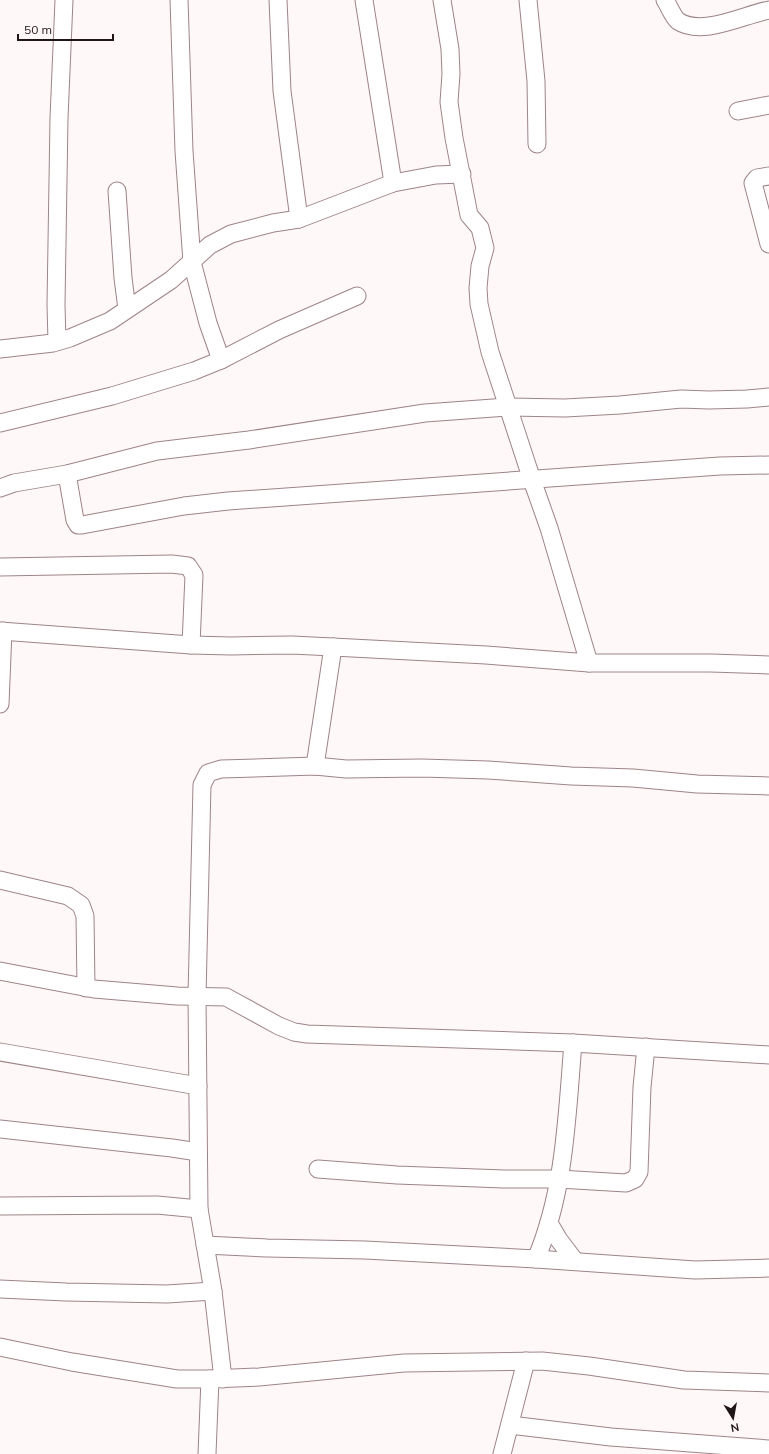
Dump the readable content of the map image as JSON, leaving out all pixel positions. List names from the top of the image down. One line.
{"scale_bar":"50 m","north":"bottom"}
